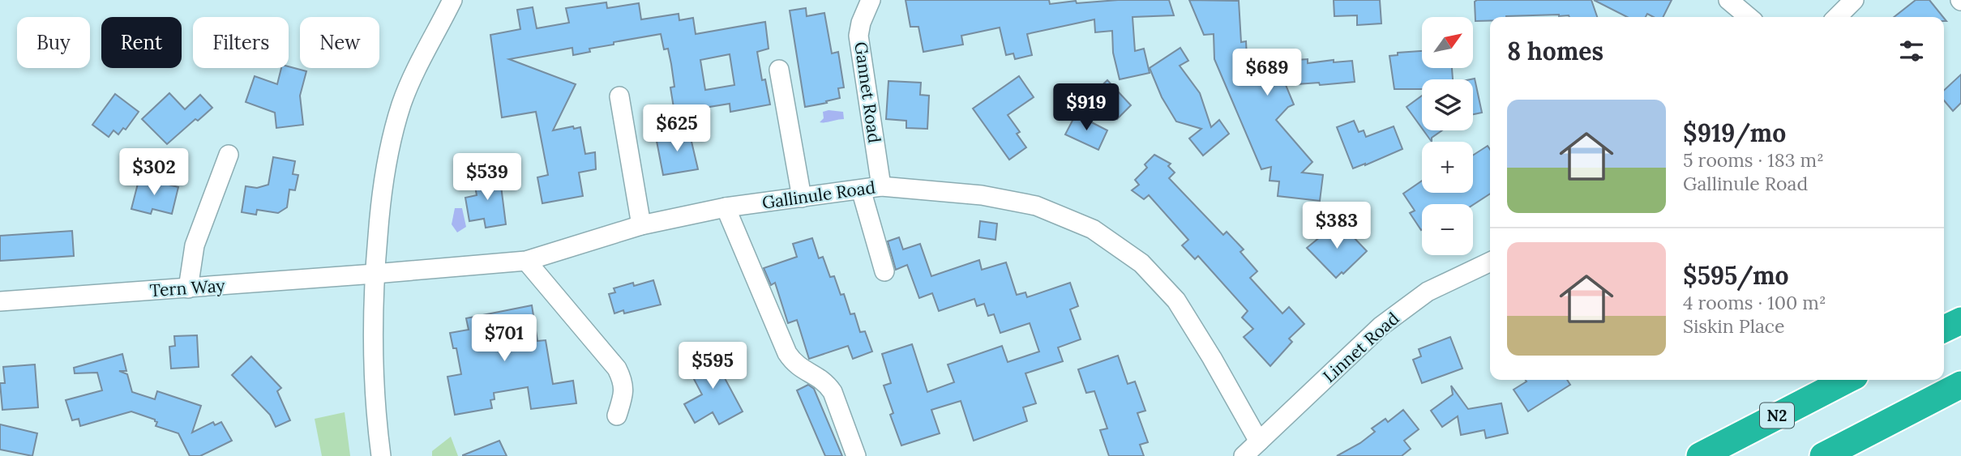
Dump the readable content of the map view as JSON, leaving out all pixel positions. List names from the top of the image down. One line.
{"streets":{"highway":["N2"],"street":["Gannet Road","Gallinule Road","Tern Way","Linnet Road"]},"crossings":[["Gannet Road","Gallinule Road"],["Gallinule Road","Tern Way"],["Gallinule Road","Linnet Road"]],"north":"top right","page":{"map_buttons":["+","−"],"chip":["Buy","Rent","Filters","New"],"heading":"8 homes","price":["$689","$919","$625","$302","$539","$383","$701","$595"],"list":[{"name":"$919/mo","note":"5 rooms · 183 m² · Gallinule Road"},{"name":"$595/mo","note":"4 rooms · 100 m² · Siskin Place"}]}}
